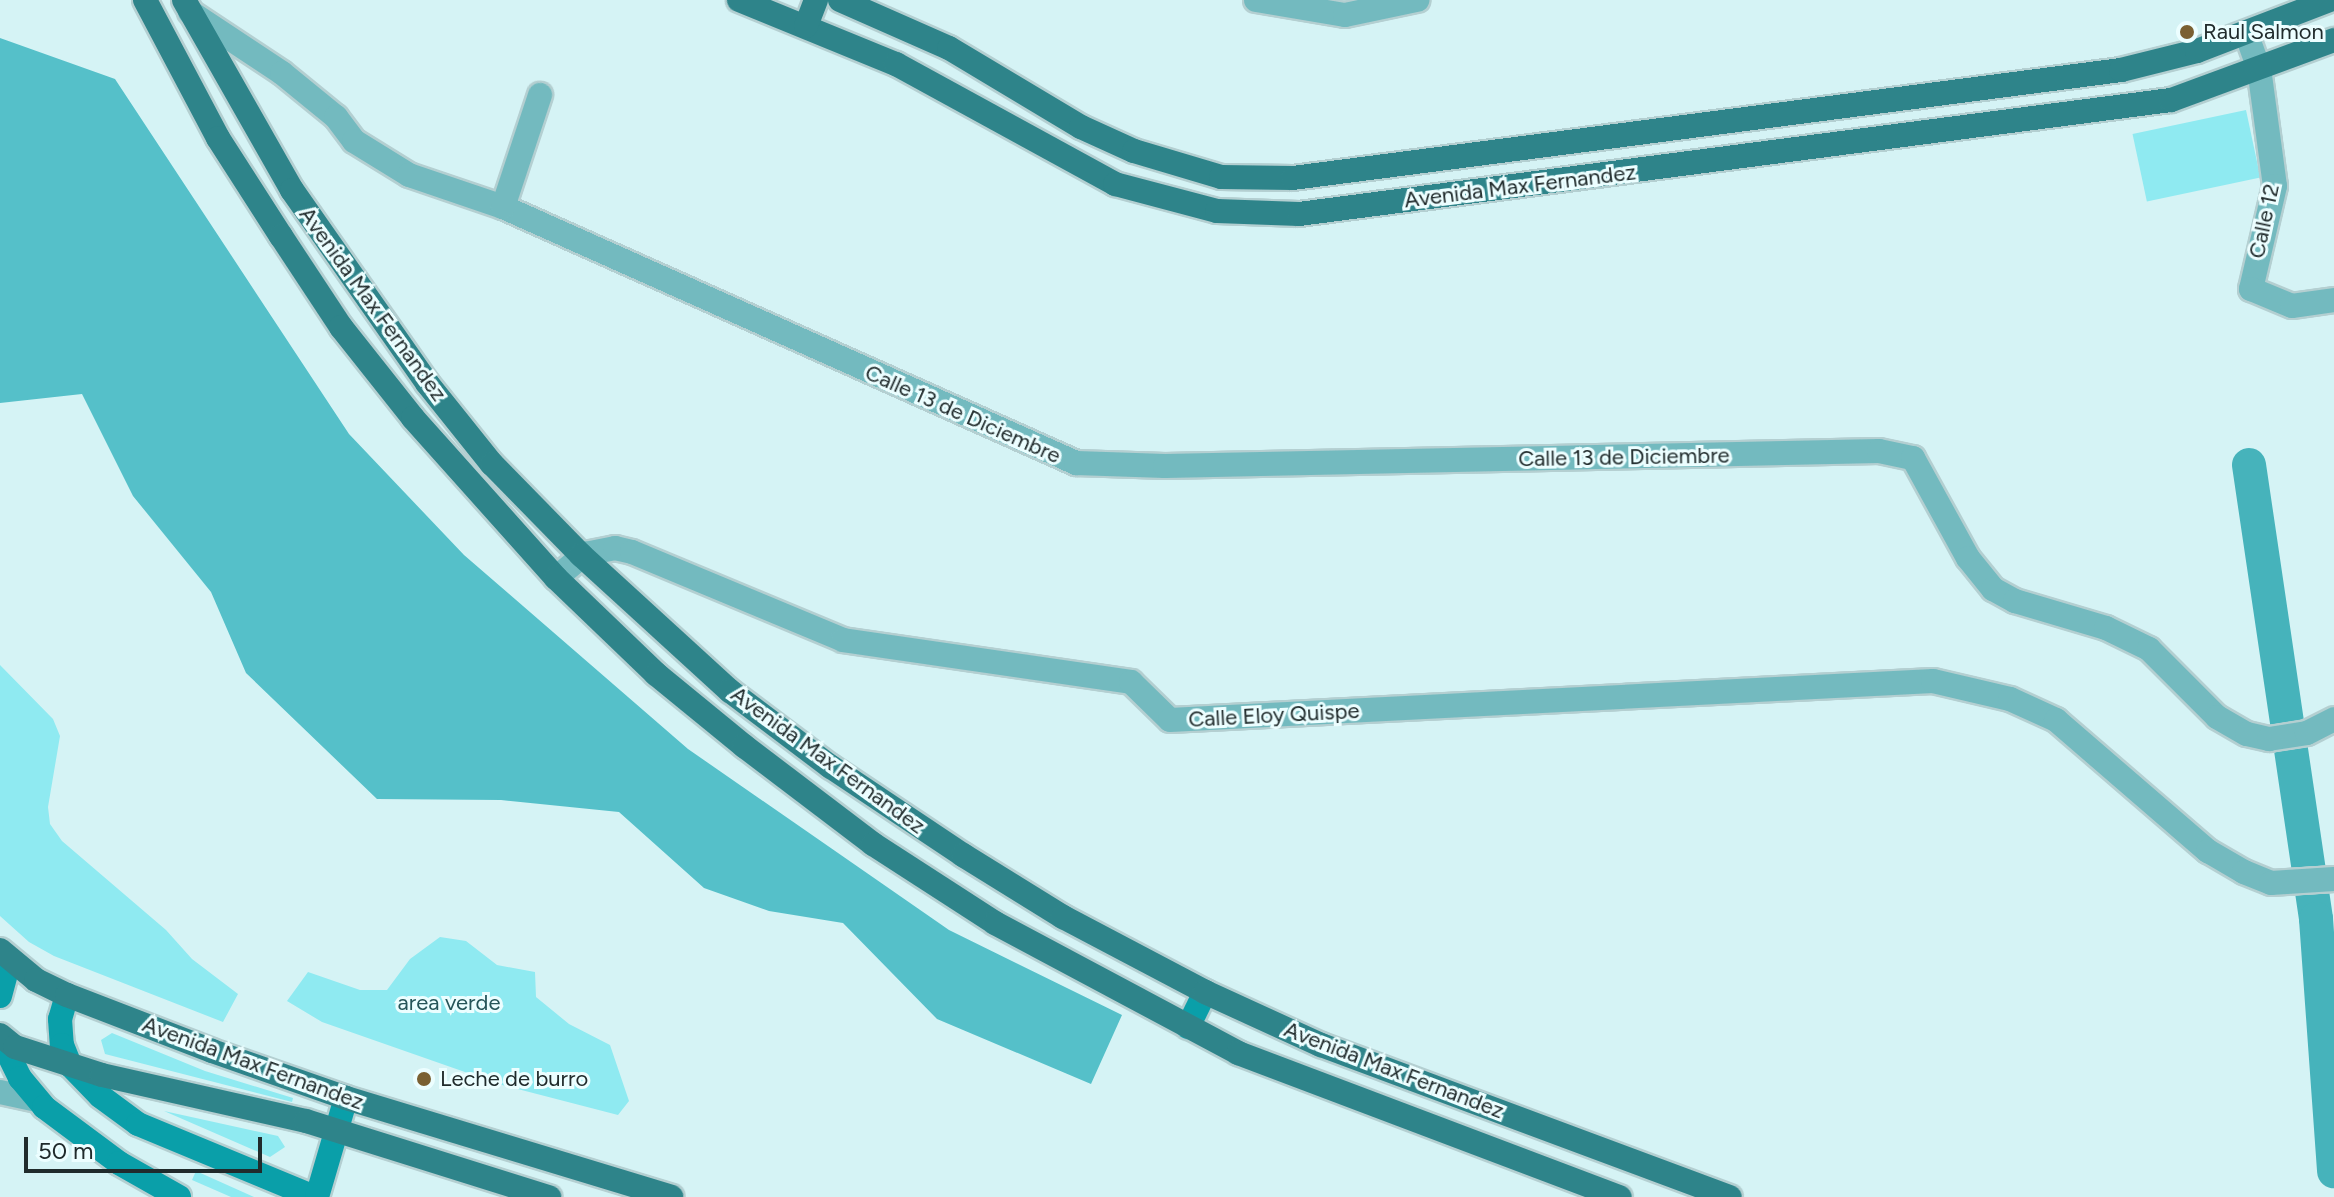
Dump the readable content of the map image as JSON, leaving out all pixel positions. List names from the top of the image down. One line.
{"streets":{"main road":["Avenida Max Fernandez"],"street":["Calle 12","Calle 13 de Diciembre","Calle Eloy Quispe"]},"crossings":[["Avenida Max Fernandez","Calle 12"],["Avenida Max Fernandez","Calle 13 de Diciembre"],["Avenida Max Fernandez","Calle Eloy Quispe"]],"parks":["area verde"],"places":["Raul Salmon","Leche de burro"],"scale_bar":"50 m"}
